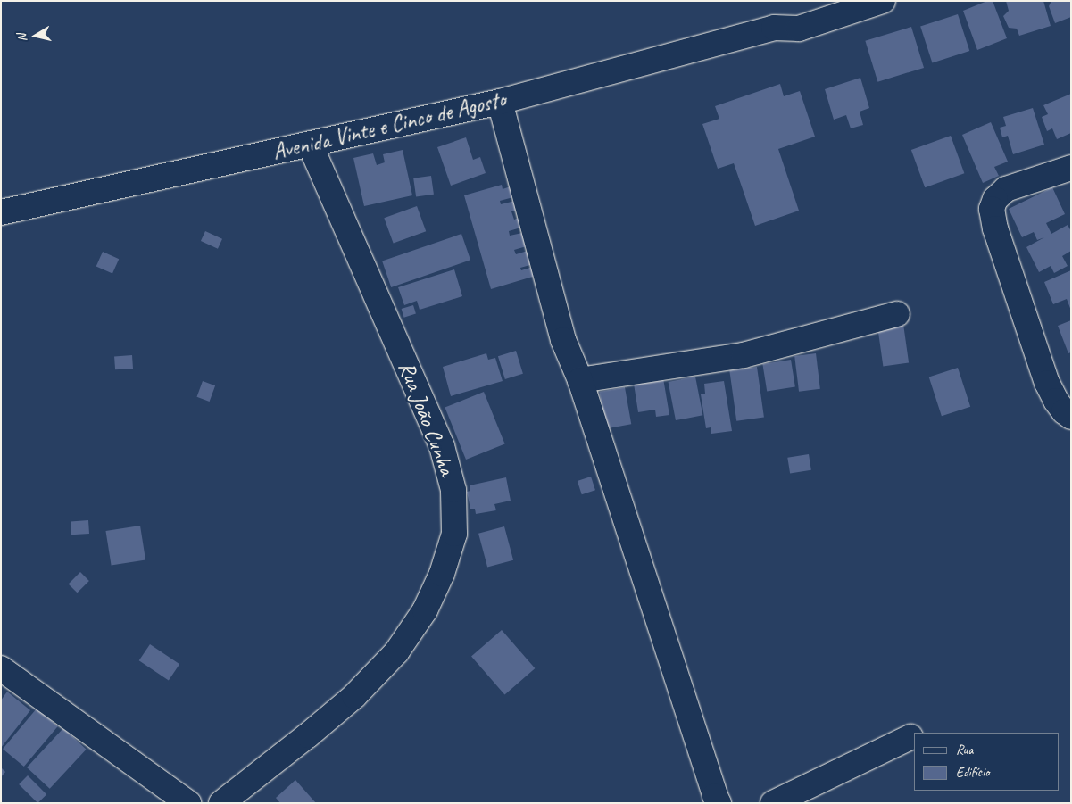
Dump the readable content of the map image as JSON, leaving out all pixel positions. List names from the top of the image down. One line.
{"streets":{"street":["Avenida Vinte e Cinco de Agosto","Rua João Cunha"]},"crossings":[["Avenida Vinte e Cinco de Agosto","Rua João Cunha"]],"legend":["Rua","Edifício"],"north":"left"}
